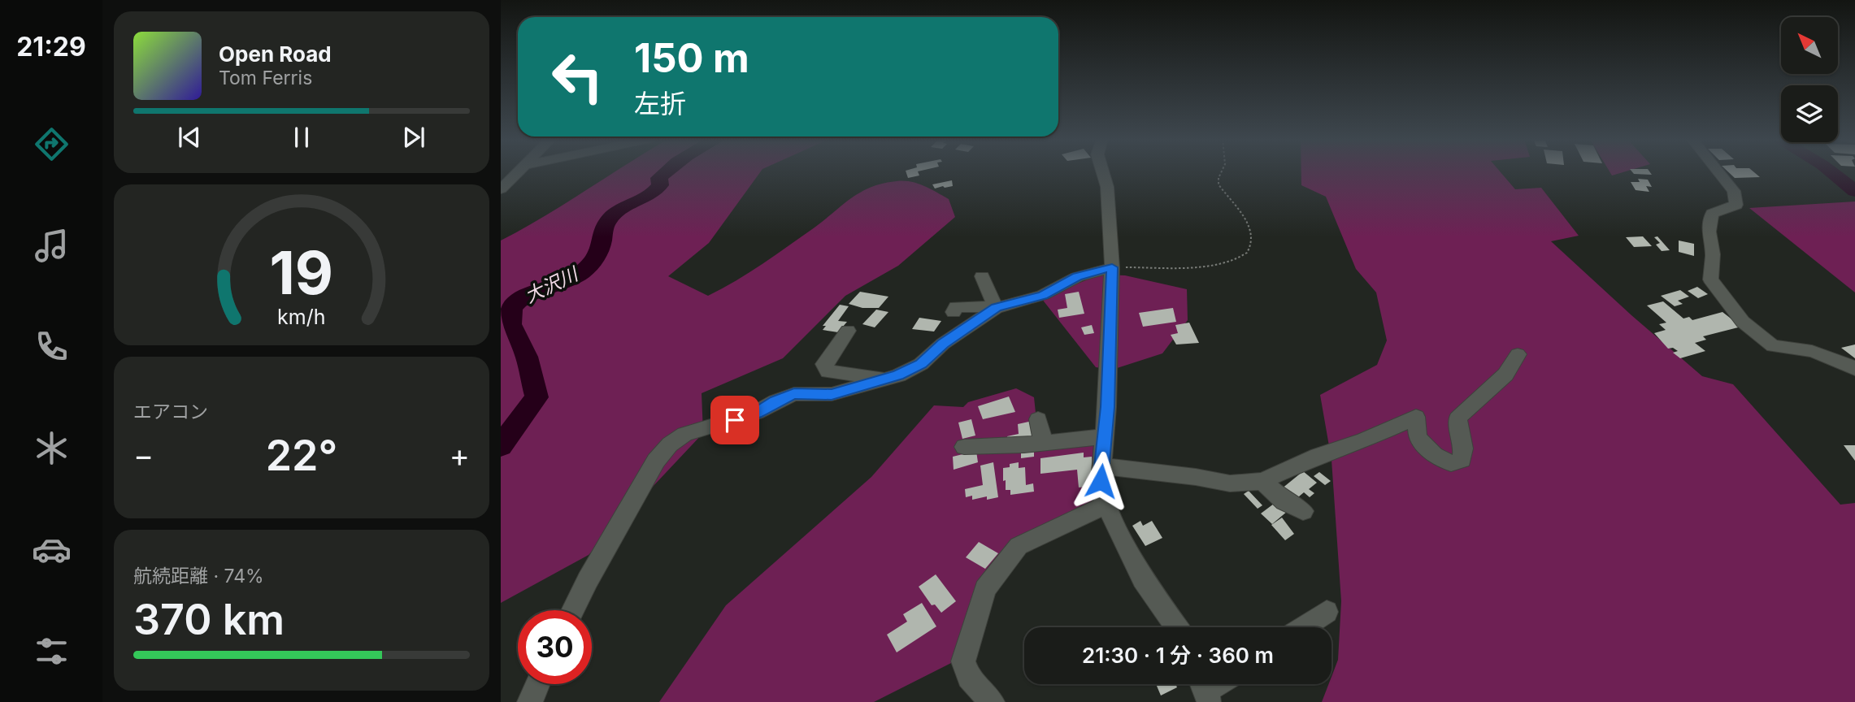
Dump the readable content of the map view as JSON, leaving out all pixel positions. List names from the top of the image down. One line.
{"water":["大沢川"],"north":"top left","page":{"tabs":"21:29","turn":["150 m","左折"],"song":["Open Road","Tom Ferris"],"tile":["エアコン",["航続距離 · 74%","370 km"]],"heat":["−","22°","+"],"limit":"30","trip":"21:30 · 1 分 · 360 m","gauge":["19","km/h"]}}
